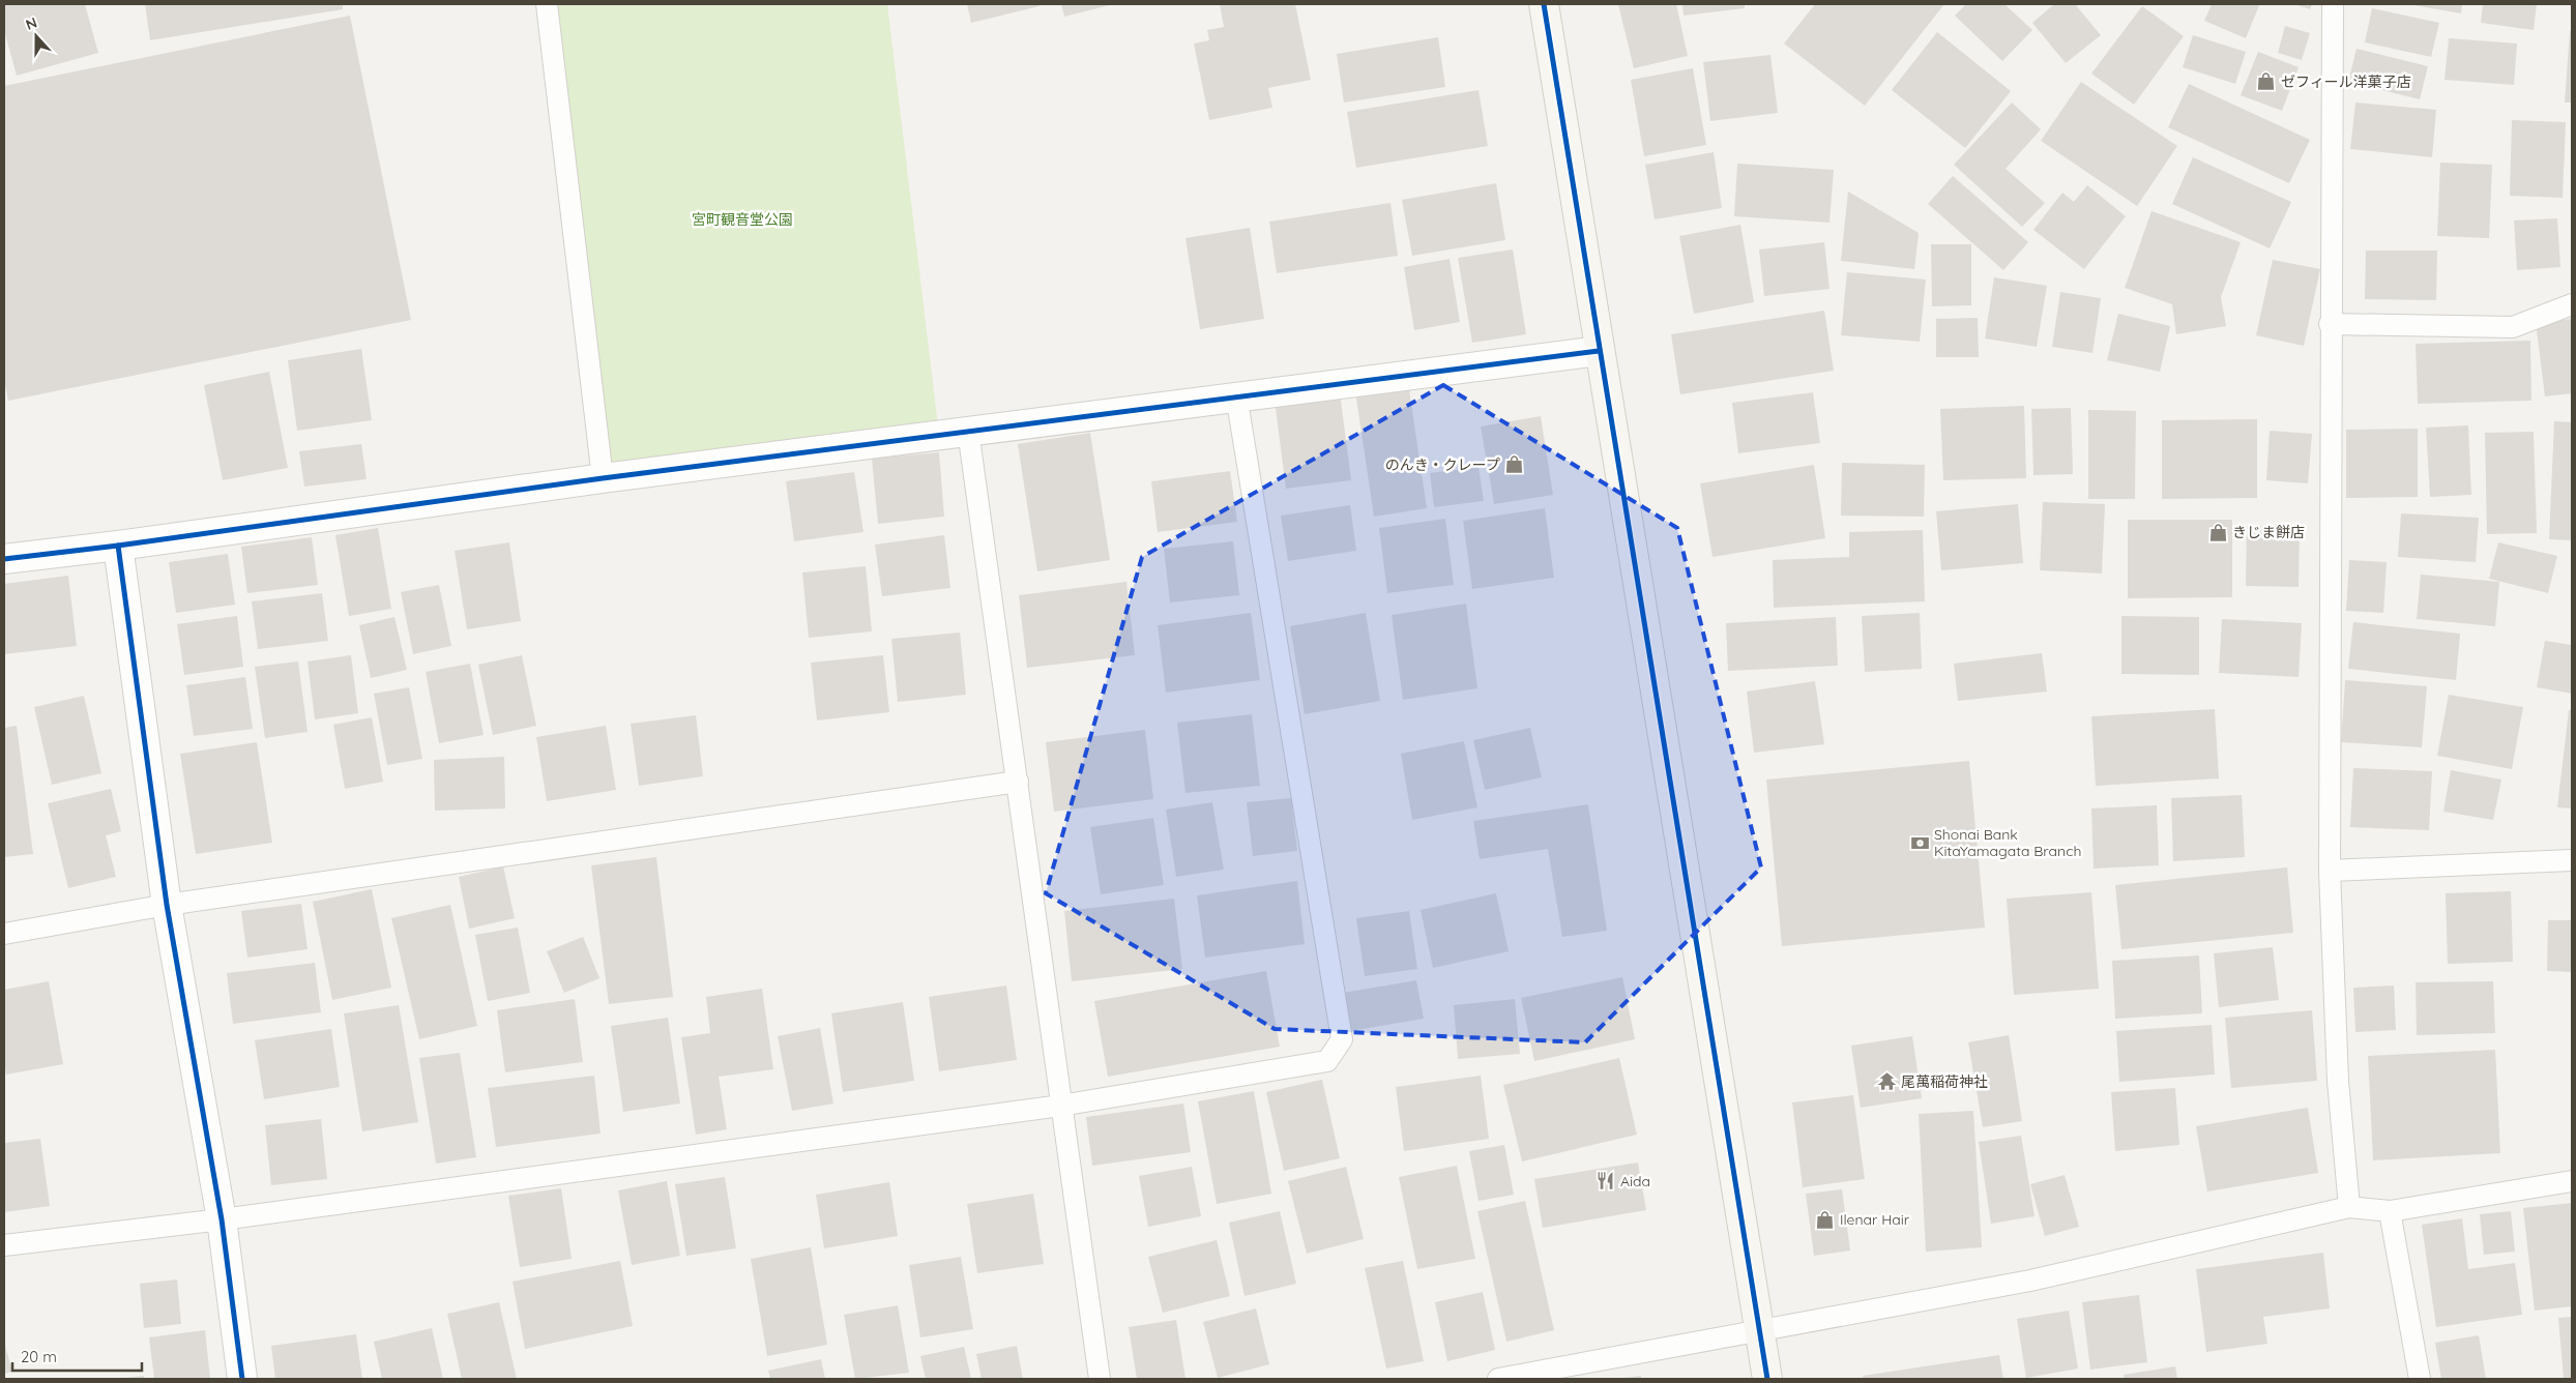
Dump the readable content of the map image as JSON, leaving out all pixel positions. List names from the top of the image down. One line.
{"parks":["宮町観音堂公園"],"places":{"shop":["ゼフィール洋菓子店","のんき・クレープ","きじま餅店","Ilenar Hair"],"bank":["Shonai Bank KitaYamagata Branch"],"temple":["尾萬稲荷神社"],"restaurant":["Aida"]},"scale_bar":"20 m","north":"top"}
